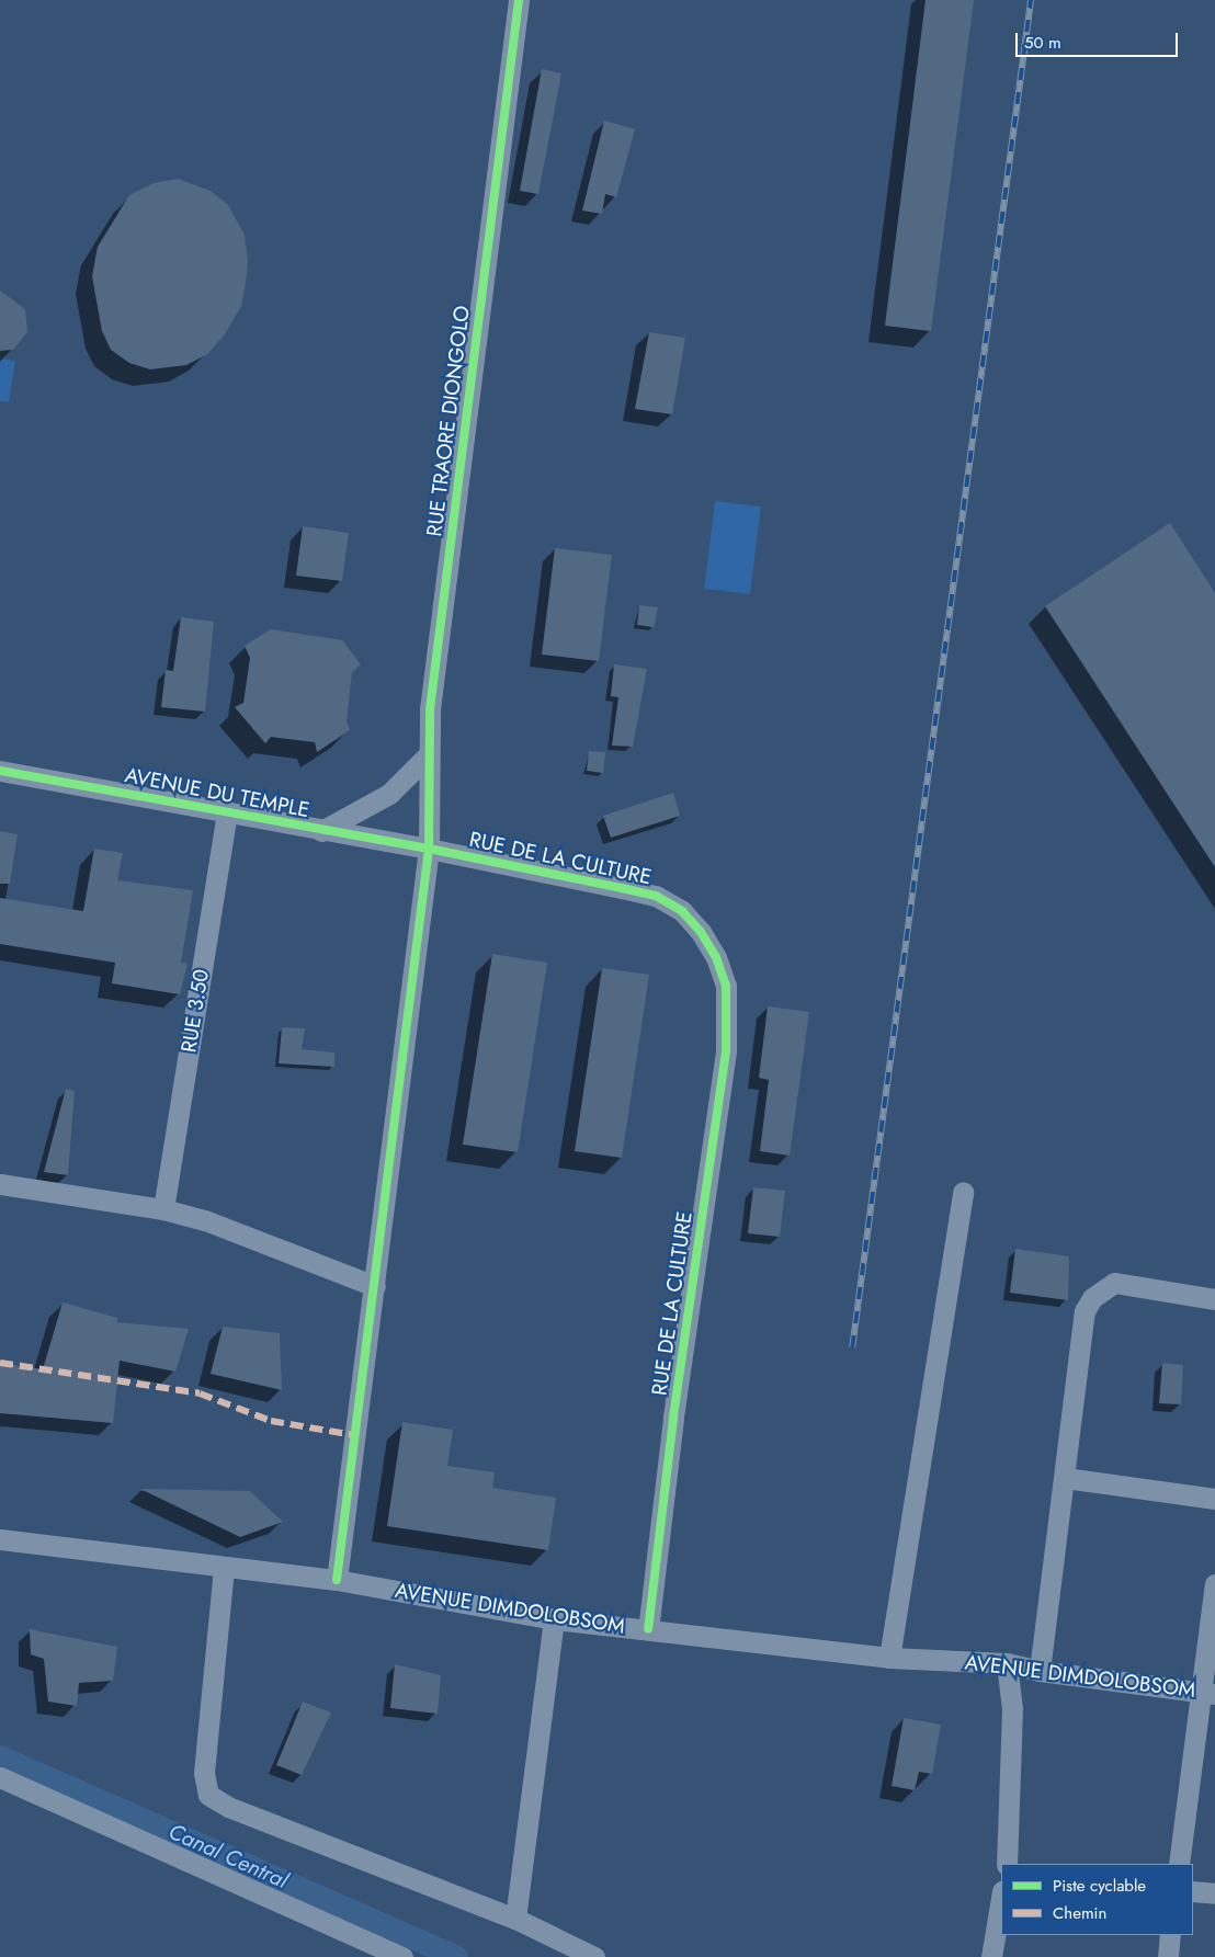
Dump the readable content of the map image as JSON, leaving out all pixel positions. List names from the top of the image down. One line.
{"streets":{"street":["RUE TRAORE DIONGOLO","AVENUE DU TEMPLE","RUE DE LA CULTURE","RUE 3.50","AVENUE DIMDOLOBSOM"]},"crossings":[["RUE TRAORE DIONGOLO","AVENUE DU TEMPLE"],["RUE TRAORE DIONGOLO","RUE DE LA CULTURE"],["AVENUE DU TEMPLE","RUE DE LA CULTURE"],["AVENUE DU TEMPLE","RUE 3.50"],["RUE DE LA CULTURE","AVENUE DIMDOLOBSOM"]],"water":["Canal Central"],"legend":["Piste cyclable","Chemin"],"scale_bar":"50 m"}
